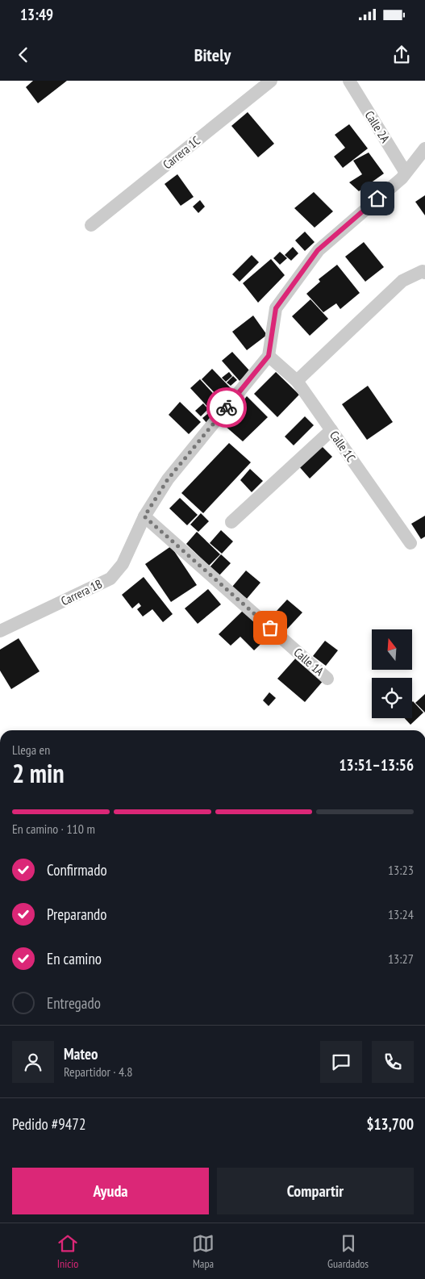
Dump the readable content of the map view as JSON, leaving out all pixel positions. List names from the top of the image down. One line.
{"streets":{"street":["Calle 2A","Carrera 1C","Calle 1C","Carrera 1B","Calle 1A"]},"crossings":[["Calle 1C","Carrera 1B"],["Carrera 1B","Calle 1A"]],"north":"top","page":{"status":"13:49","header":"Bitely","heading":["2 min","Llega en","13:51–13:56"],"panel":["Mateo","Repartidor · 4.8","Pedido #9472","$13,700"],"bar":"En camino · 110 m","list":[["Confirmado","13:23"],["Preparando","13:24"],["En camino","13:27"],"Entregado"],"buttons":["Ayuda","Compartir"],"tabs":["Inicio","Mapa","Guardados"]}}
